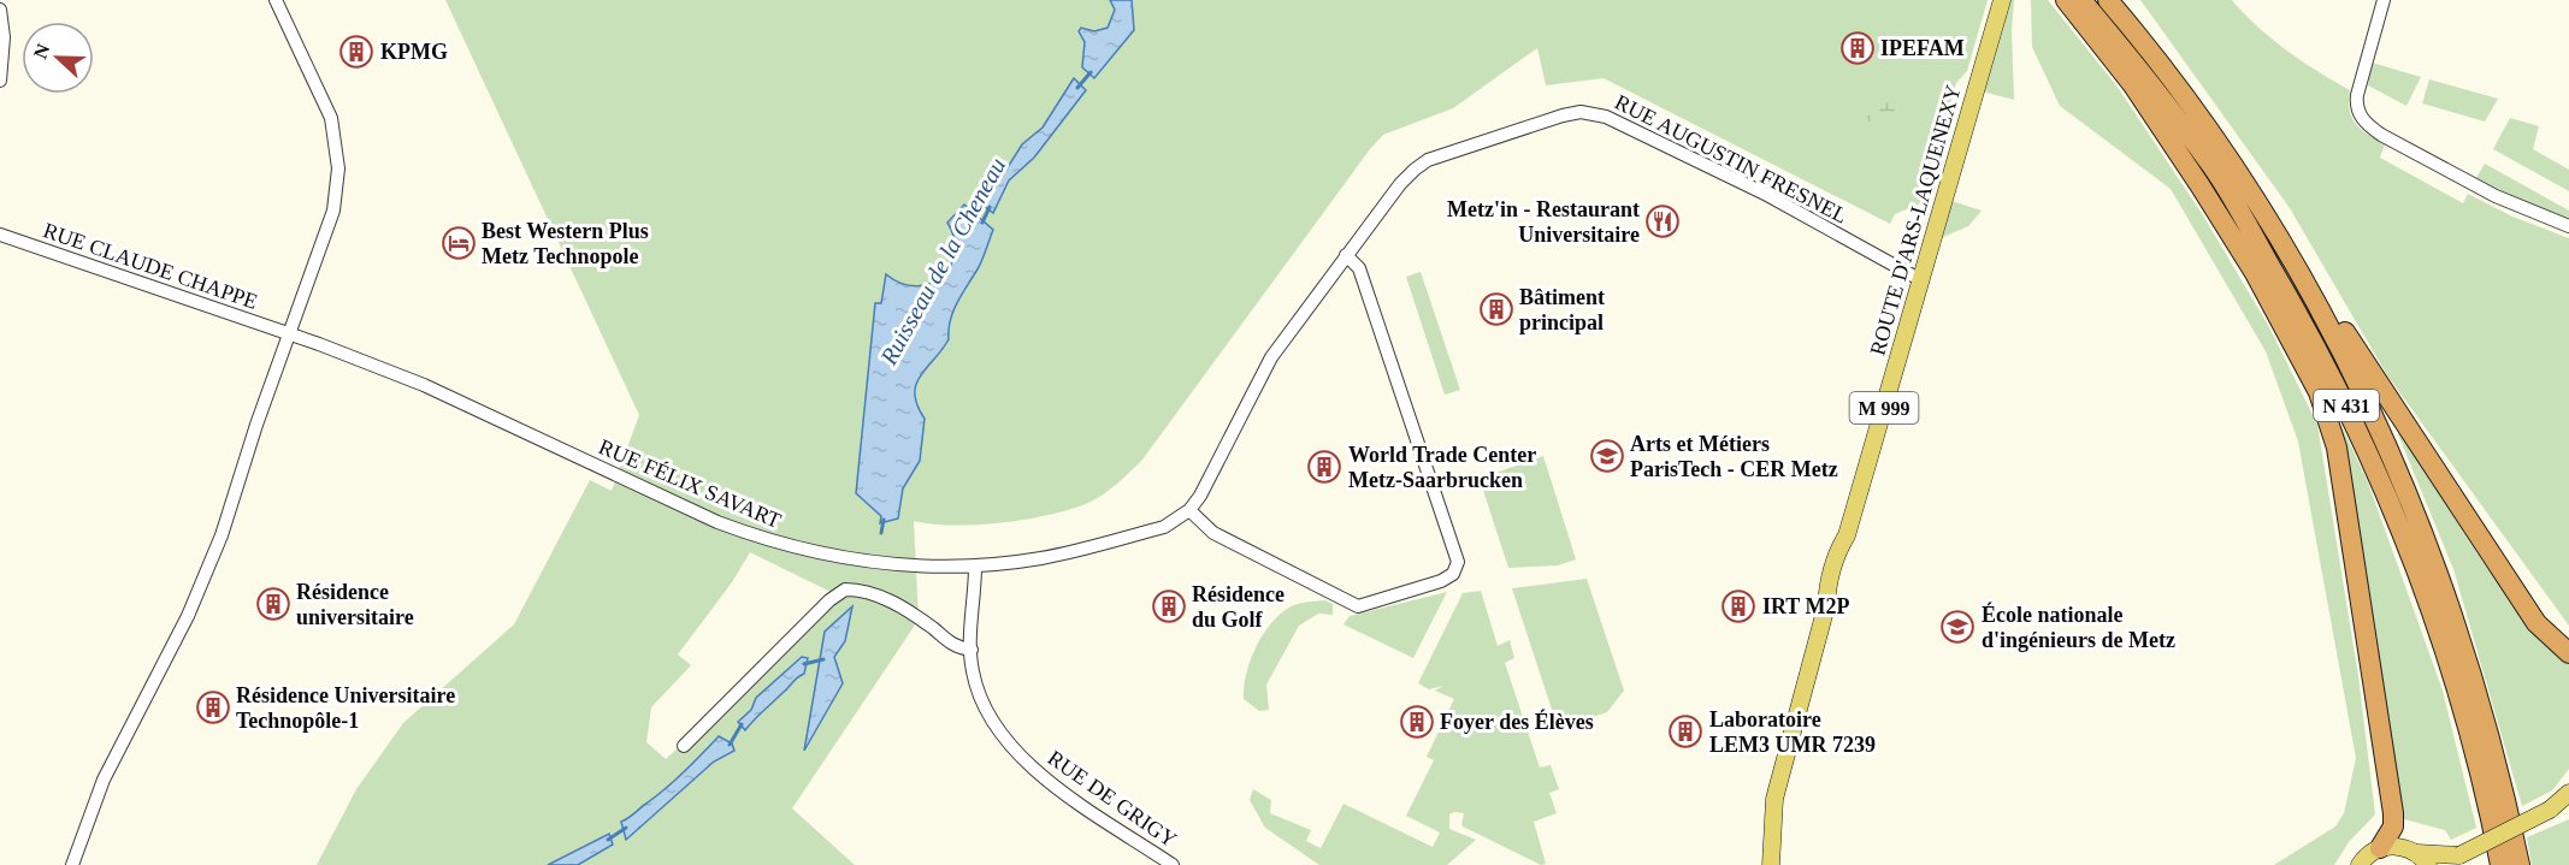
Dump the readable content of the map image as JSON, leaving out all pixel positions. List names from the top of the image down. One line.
{"streets":{"highway":["N 431"],"main road":["ROUTE D'ARS-LAQUENEXY","M 999"],"street":["RUE AUGUSTIN FRESNEL","RUE CLAUDE CHAPPE","RUE FÉLIX SAVART","RUE DE GRIGY"]},"crossings":[["RUE AUGUSTIN FRESNEL","ROUTE D'ARS-LAQUENEXY"],["RUE AUGUSTIN FRESNEL","RUE FÉLIX SAVART"],["RUE CLAUDE CHAPPE","RUE FÉLIX SAVART"],["RUE FÉLIX SAVART","RUE DE GRIGY"]],"water":["Ruisseau de la Cheneau"],"places":{"building":["IPEFAM","KPMG","Bâtiment principal","World Trade Center Metz-Saarbrucken","Résidence universitaire","Résidence du Golf","IRT M2P","Résidence Universitaire Technopôle-1","Foyer des Élèves","Laboratoire LEM3 UMR 7239"],"restaurant":["Metz'in - Restaurant Universitaire"],"hotel":["Best Western Plus Metz Technopole"],"school or university":["Arts et Métiers ParisTech - CER Metz","École nationale d'ingénieurs de Metz"]},"north":"left"}
